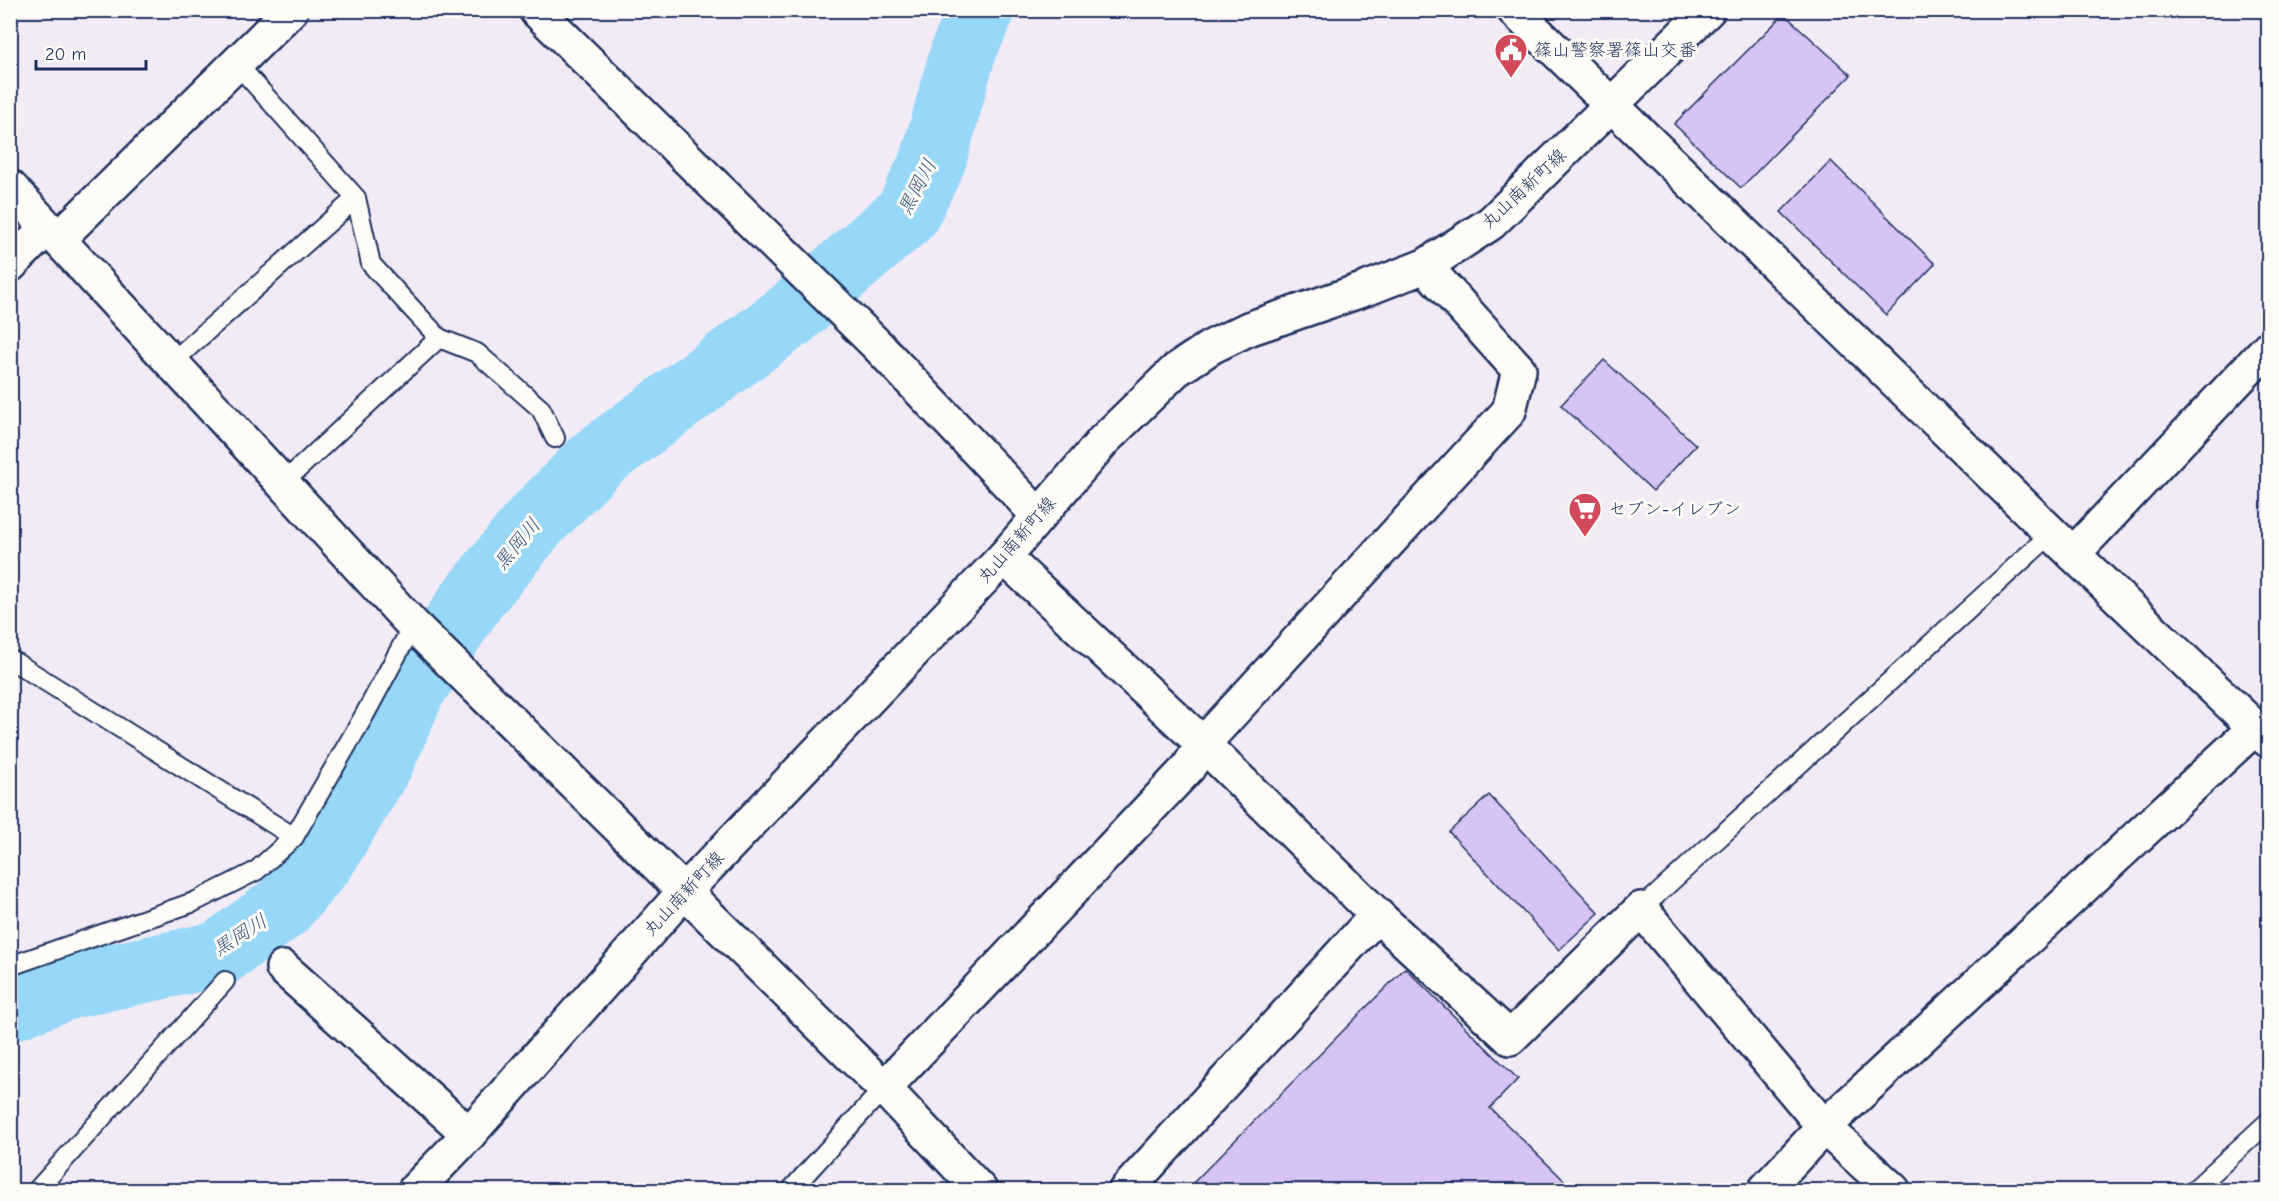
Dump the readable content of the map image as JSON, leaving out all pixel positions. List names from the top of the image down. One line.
{"streets":{"street":["丸山南新町線"]},"water":["黒岡川"],"places":{"public building":["篠山警察署篠山交番"],"supermarket":["セブン-イレブン"]},"scale_bar":"20 m"}
